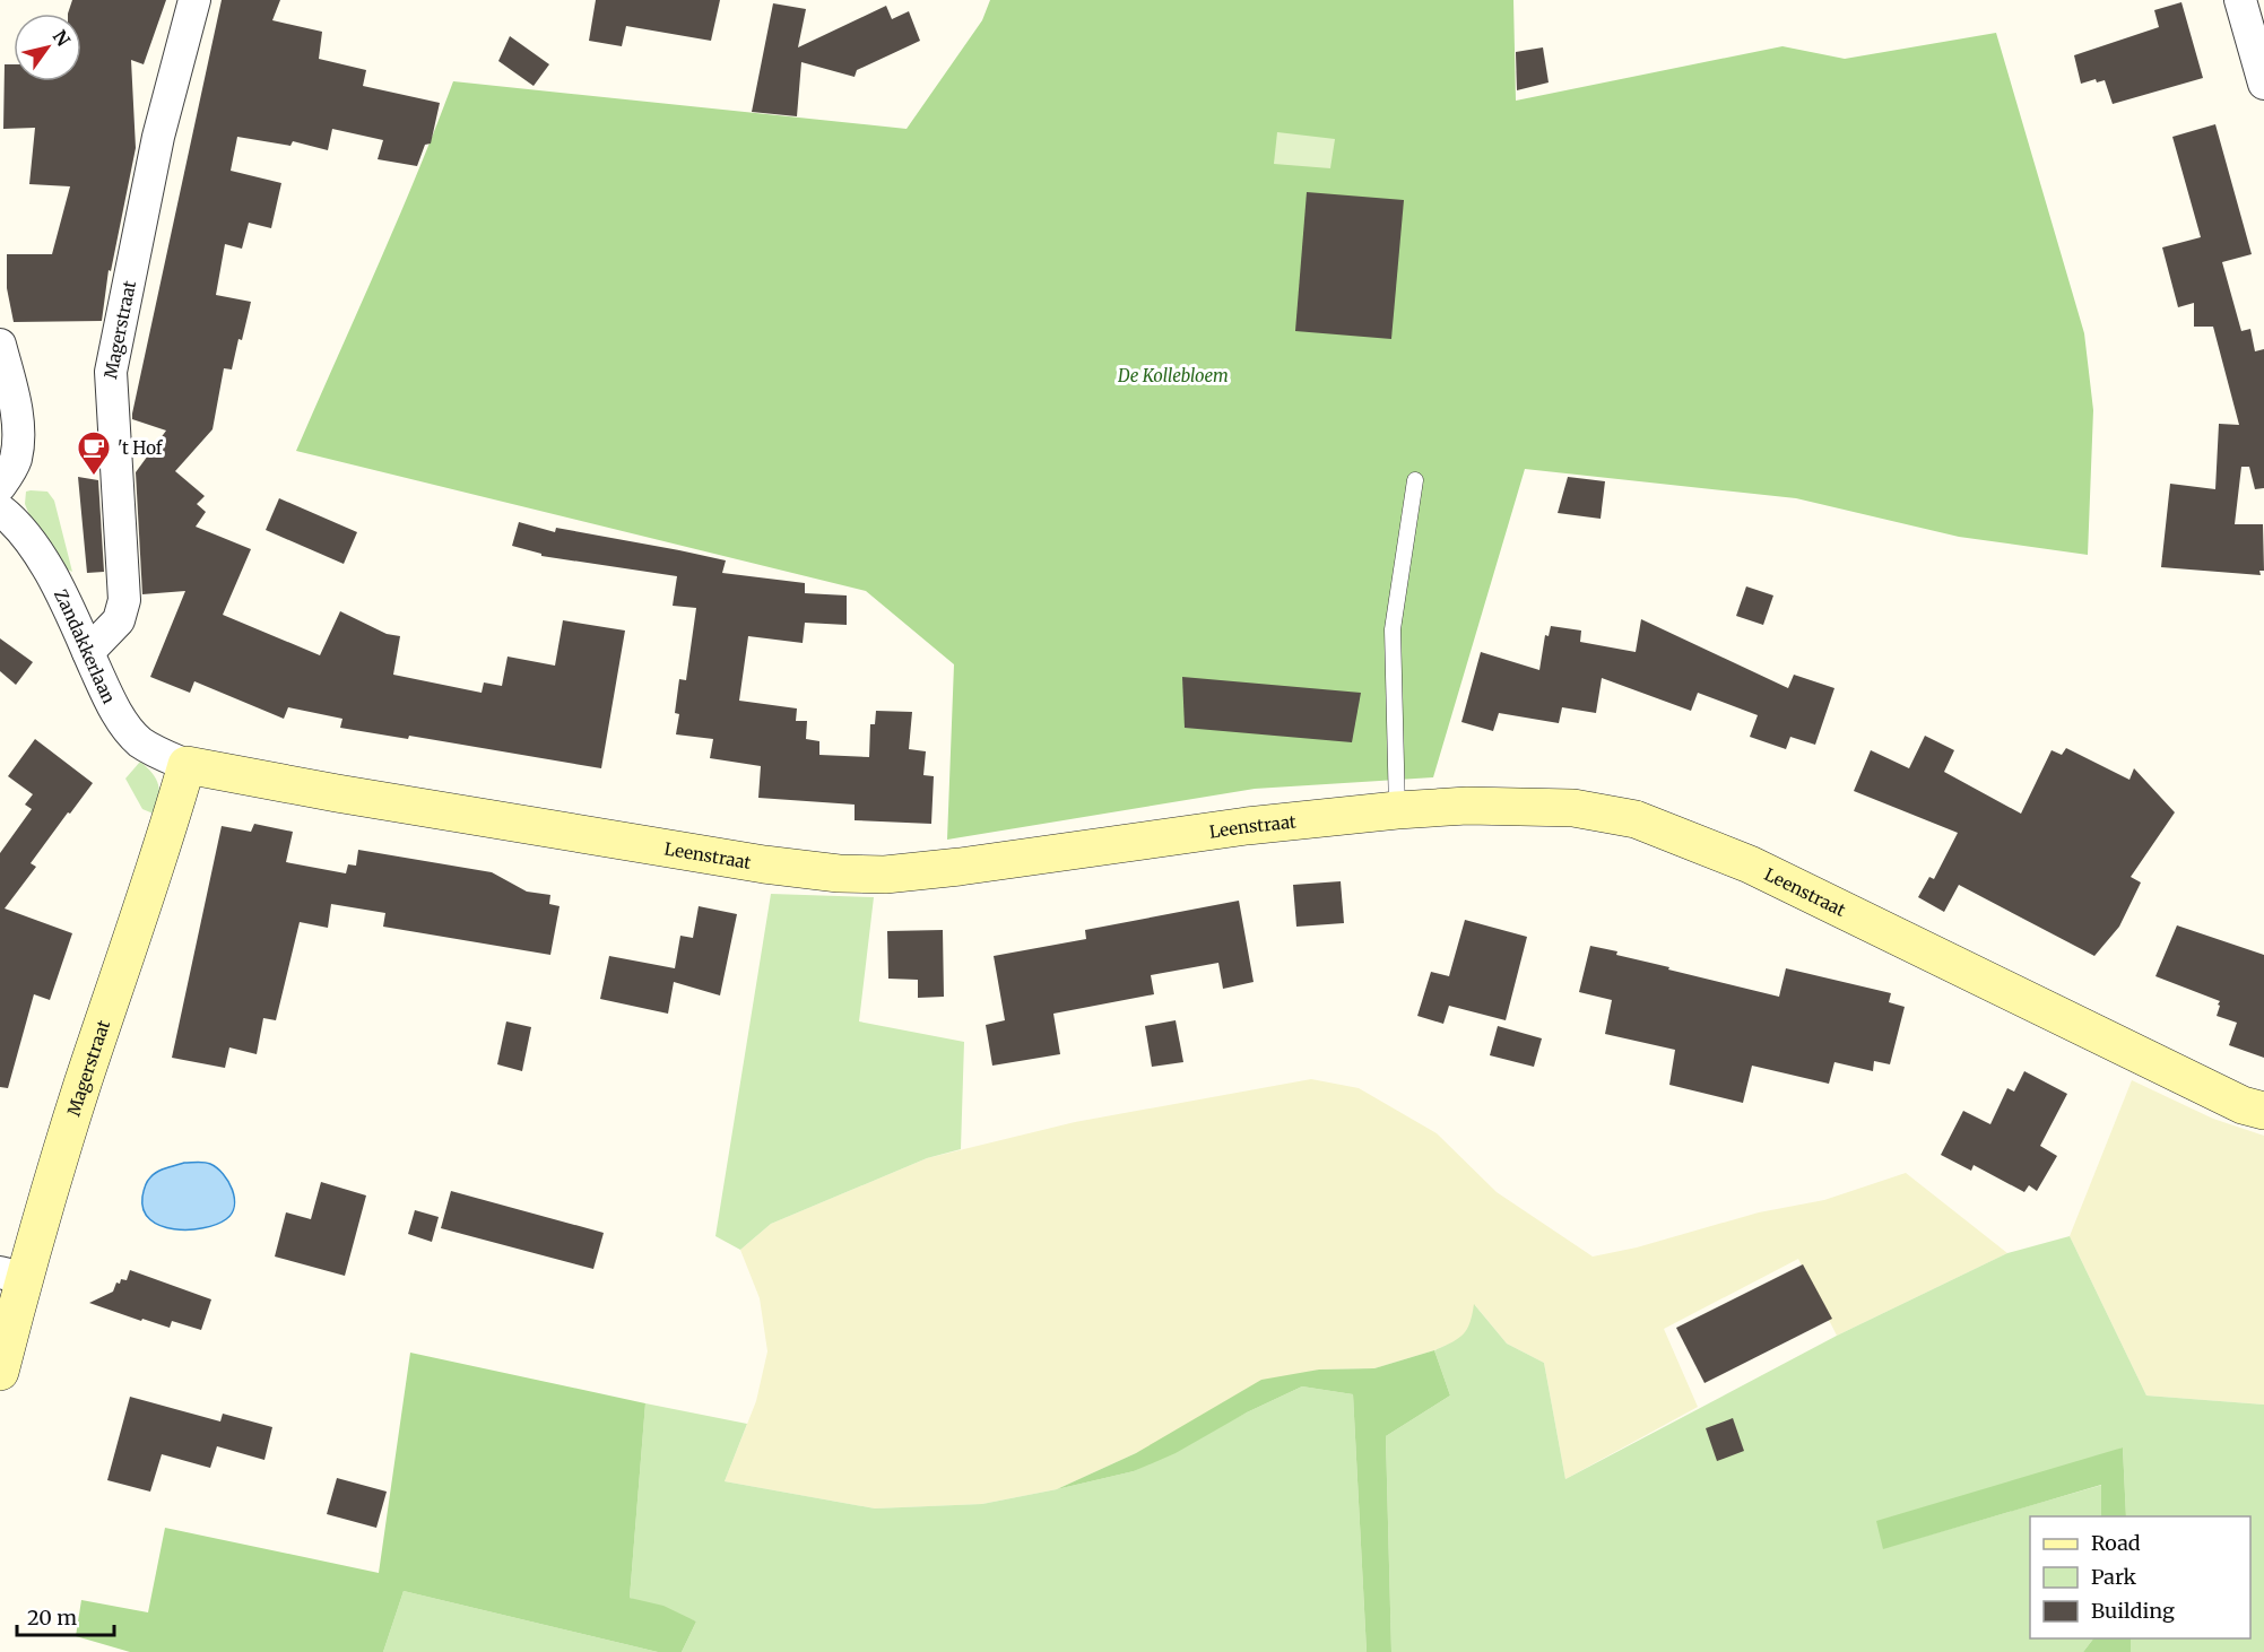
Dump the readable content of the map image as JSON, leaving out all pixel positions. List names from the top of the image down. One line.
{"streets":{"street":["Magerstraat","Zandakkerlaan","Leenstraat"]},"crossings":[["Magerstraat","Zandakkerlaan"],["Magerstraat","Leenstraat"],["Zandakkerlaan","Leenstraat"]],"parks":["De Kollebloem"],"places":{"cafe":["'t Hof"]},"legend":["Road","Park","Building"],"scale_bar":"20 m","north":"top right"}
